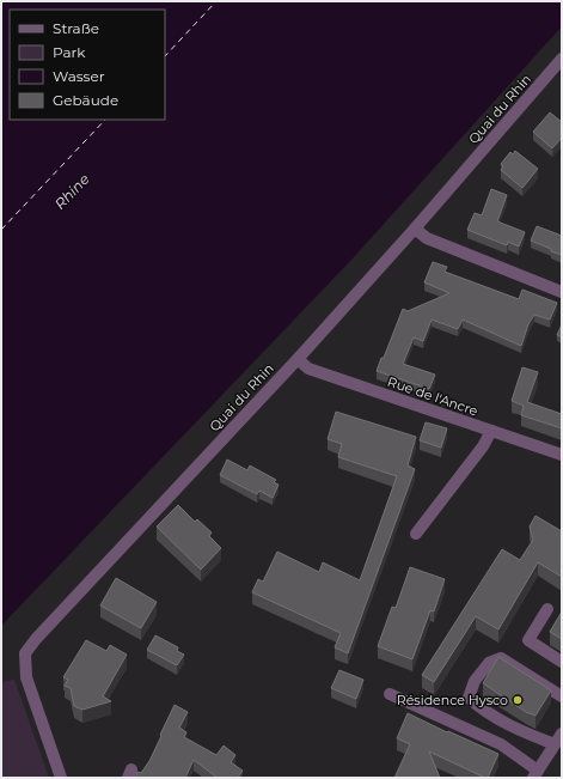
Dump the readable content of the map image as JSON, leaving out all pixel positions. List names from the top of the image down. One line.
{"streets":{"street":["Quai du Rhin","Rue de l'Ancre"]},"crossings":[["Quai du Rhin","Rue de l'Ancre"]],"water":["Rhine"],"places":["Résidence Hysco"],"legend":["Straße","Park","Wasser","Gebäude"]}
